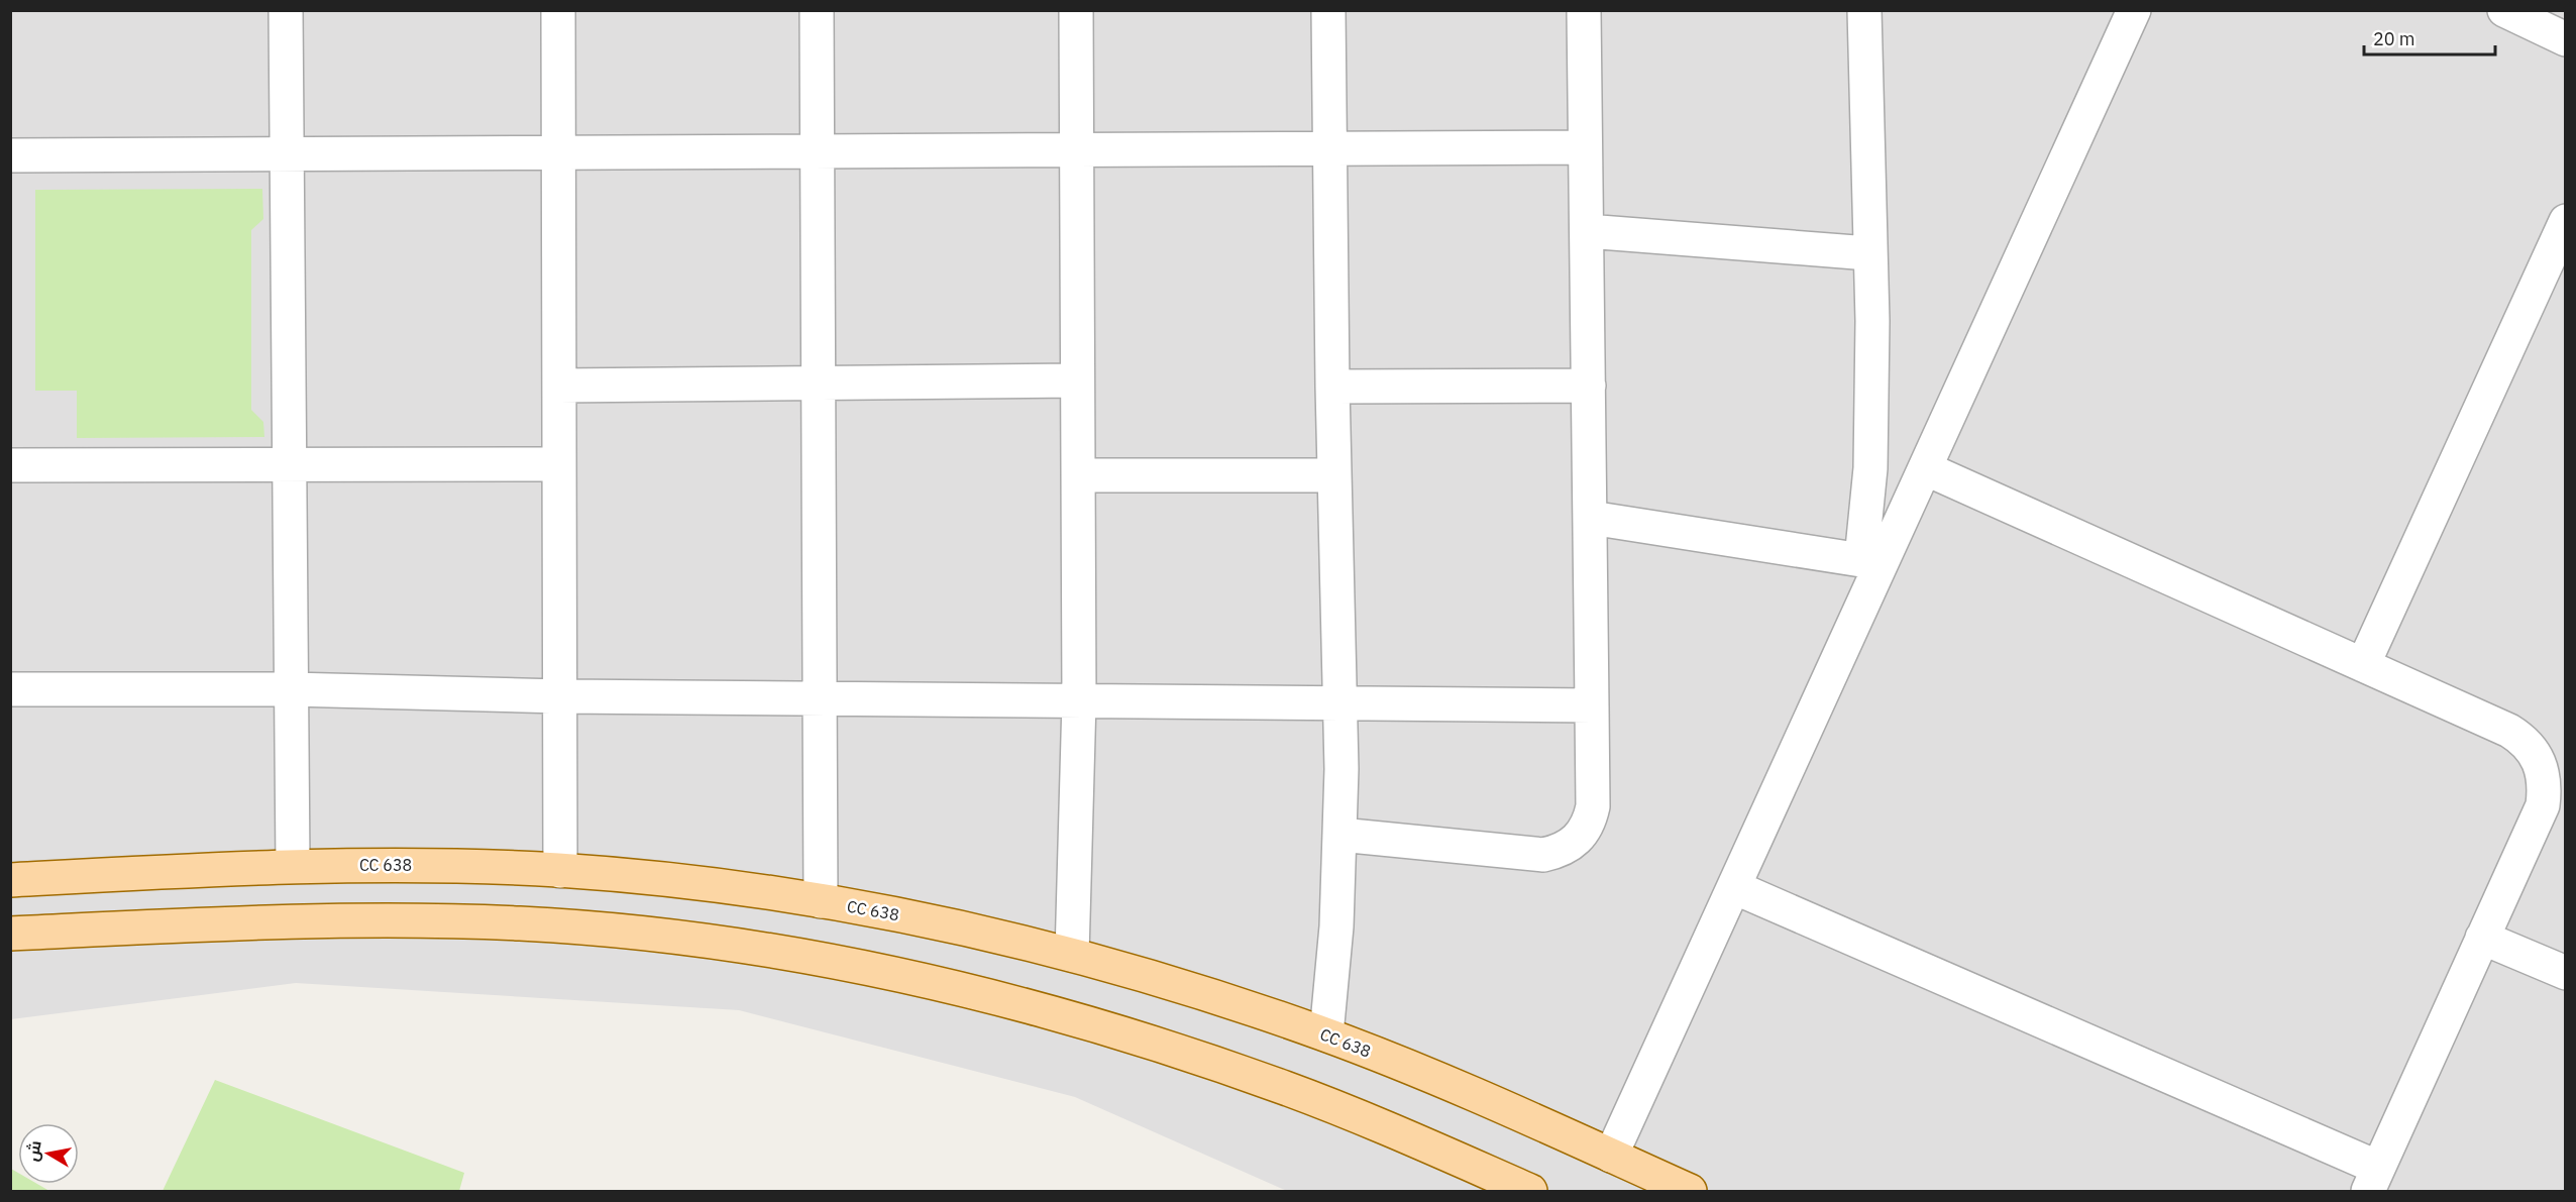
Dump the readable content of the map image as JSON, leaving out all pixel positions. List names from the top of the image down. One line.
{"streets":{"main road":["CC 638"]},"scale_bar":"20 m","north":"left"}
